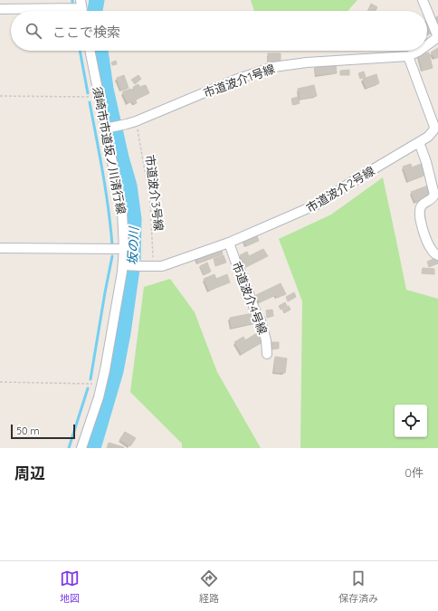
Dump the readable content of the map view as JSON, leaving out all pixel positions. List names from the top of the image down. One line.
{"streets":{"street":["市道波介1号線","須崎市市道坂ノ川清行線","市道波介2号線","市道波介4号線"],"path":["市道波介3号線"]},"crossings":[["市道波介1号線","須崎市市道坂ノ川清行線"],["市道波介1号線","市道波介2号線"],["市道波介1号線","市道波介3号線"],["須崎市市道坂ノ川清行線","市道波介2号線"],["市道波介2号線","市道波介3号線"],["市道波介2号線","市道波介4号線"]],"water":["坂の川"],"scale_bar":"50 m","page":{"search":"ここで検索","scale":"50 m","heading":["周辺","0件"],"nav":["地図","経路","保存済み"]}}
